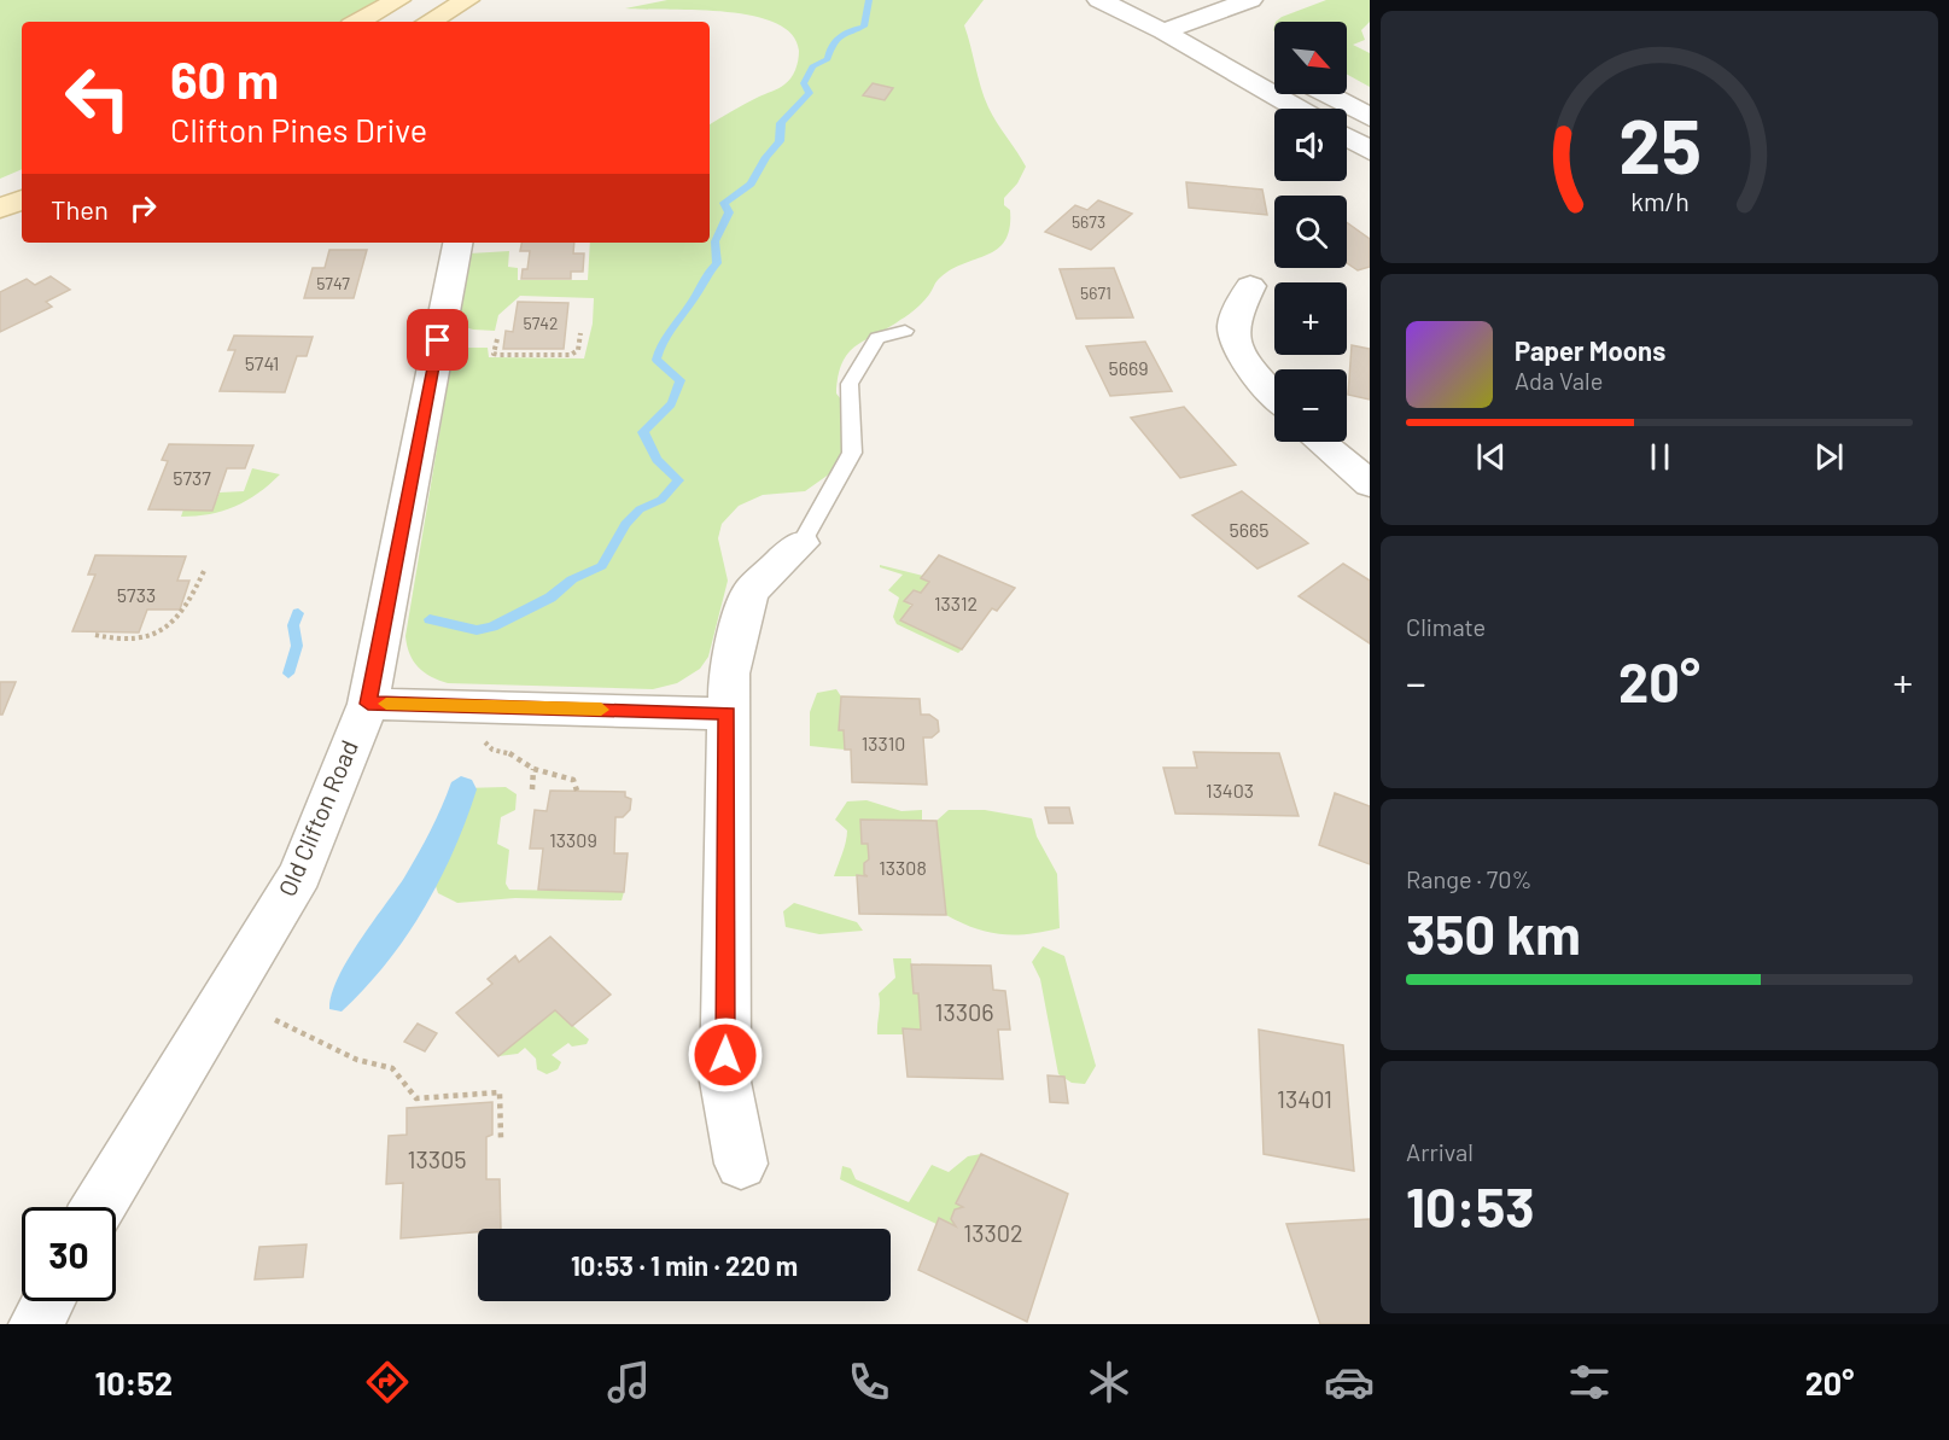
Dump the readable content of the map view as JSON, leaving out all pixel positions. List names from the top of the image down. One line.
{"streets":{"street":["Old Clifton Road"]},"house_numbers":["5673","5747","5671","5742","5741","5669","5737","5665","5733","13312","13310","13403","13309","13308","13306","13401","13305","13302"],"north":"bottom right","page":{"map_buttons":["+","−"],"turn":["60 m","Clifton Pines Drive"],"then":"Then","song":["Paper Moons","Ada Vale"],"tile":["Climate",["Range · 70%","350 km"],["Arrival","10:53"]],"heat":["−","20°","+"],"limit":"30","trip":"10:53 · 1 min · 220 m","tabs":["10:52","20°"],"gauge":["25","km/h"]}}
